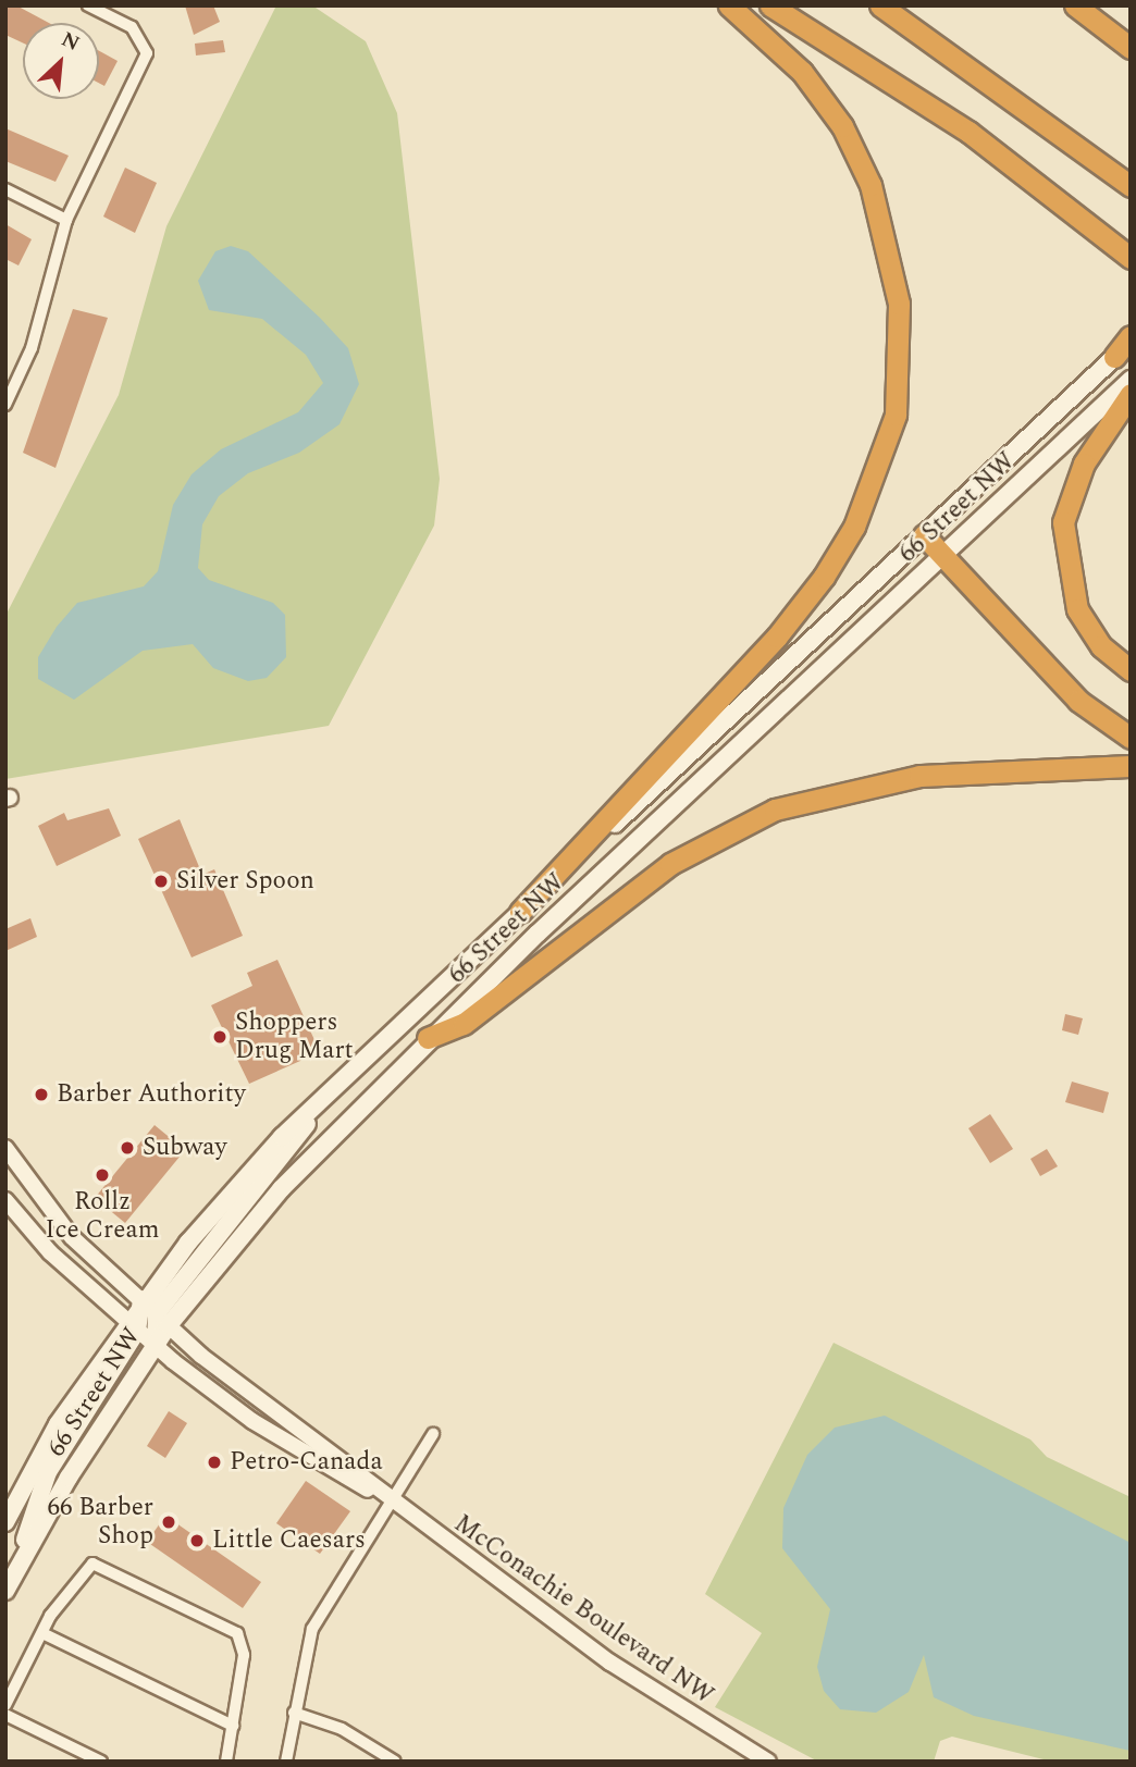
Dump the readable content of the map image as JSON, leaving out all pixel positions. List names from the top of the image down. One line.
{"streets":{"main road":["66 Street NW"],"street":["McConachie Boulevard NW"]},"crossings":[["66 Street NW","McConachie Boulevard NW"]],"places":["Silver Spoon","Shoppers Drug Mart","Barber Authority","Subway","Rollz Ice Cream","Petro-Canada","66 Barber Shop","Little Caesars"],"north":"top right"}
